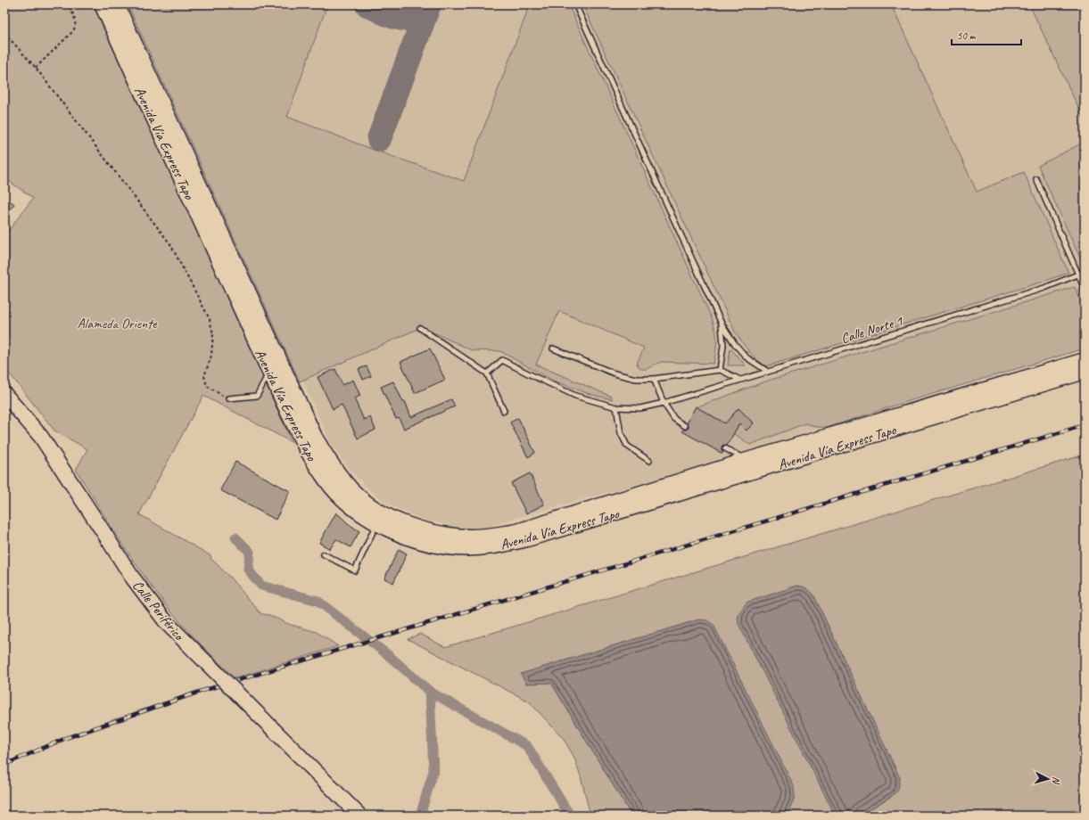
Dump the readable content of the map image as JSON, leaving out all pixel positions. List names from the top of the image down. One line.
{"streets":{"main road":["Avenida Vía Express Tapo","Calle Periférico"],"lane":["Calle Norte 1"]},"parks":["Alameda Oriente"],"scale_bar":"50 m","north":"right"}
